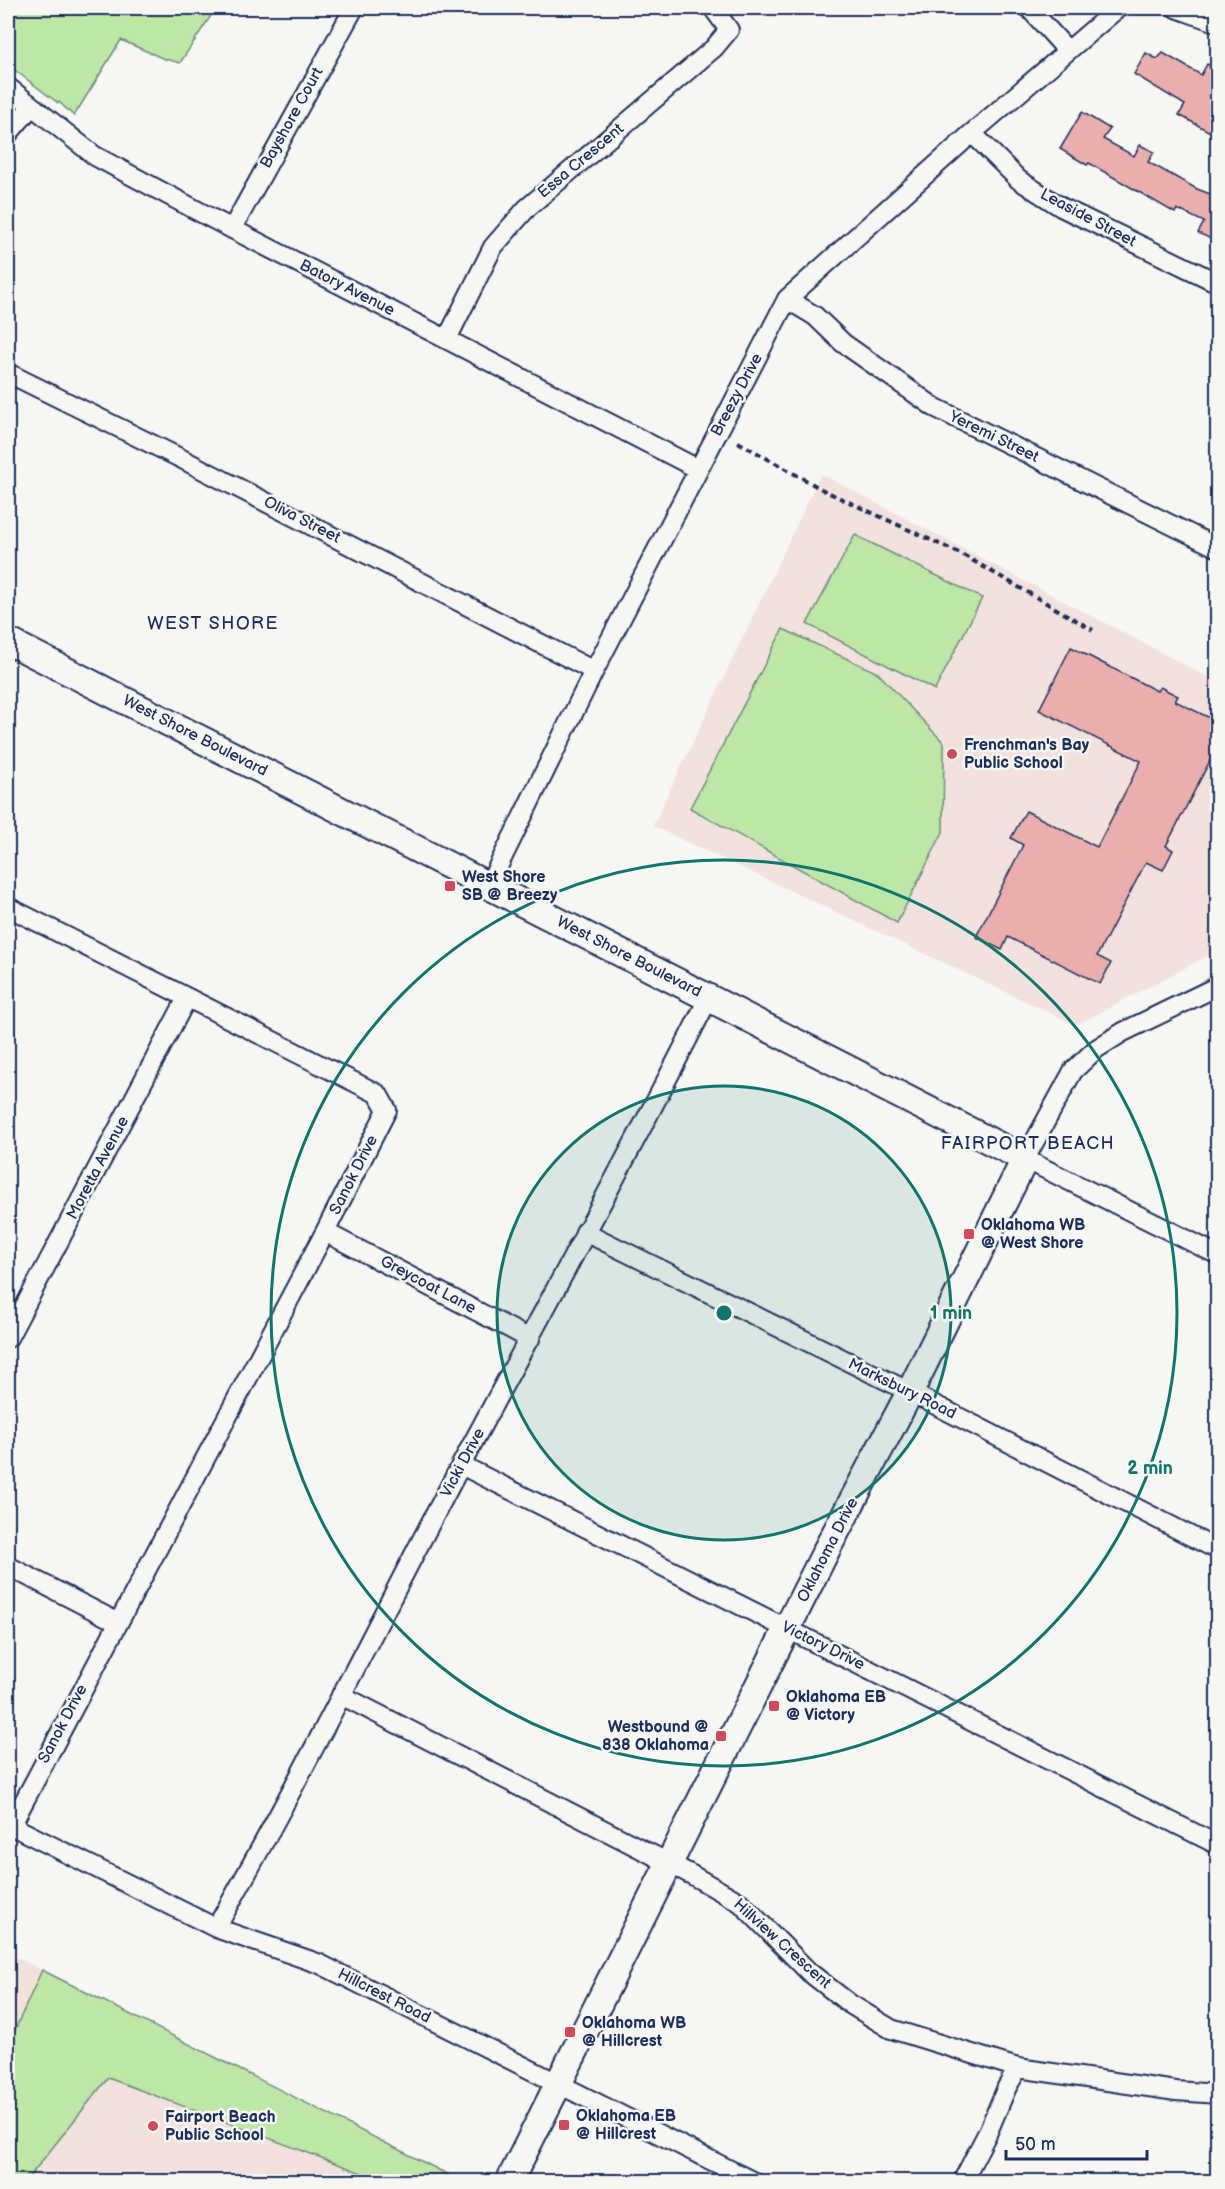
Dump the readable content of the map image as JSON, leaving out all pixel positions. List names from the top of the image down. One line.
{"streets":{"street":["Bayshore Court","Essa Crescent","Leaside Street","Batory Avenue","Breezy Drive","Yeremi Street","Oliva Street","West Shore Boulevard","Moretta Avenue","Sanok Drive","Greycoat Lane","Marksbury Road","Vicki Drive","Oklahoma Drive","Victory Drive","Hillview Crescent","Hillcrest Road"]},"crossings":[["Bayshore Court","Batory Avenue"],["Essa Crescent","Batory Avenue"],["Leaside Street","Breezy Drive"],["Batory Avenue","Breezy Drive"],["Breezy Drive","Yeremi Street"],["Breezy Drive","Oliva Street"],["Breezy Drive","West Shore Boulevard"],["West Shore Boulevard","Vicki Drive"],["West Shore Boulevard","Oklahoma Drive"],["Moretta Avenue","Sanok Drive"],["Sanok Drive","Greycoat Lane"],["Sanok Drive","Hillcrest Road"],["Greycoat Lane","Vicki Drive"],["Marksbury Road","Vicki Drive"],["Marksbury Road","Oklahoma Drive"],["Vicki Drive","Victory Drive"],["Vicki Drive","Hillview Crescent"],["Vicki Drive","Hillcrest Road"],["Oklahoma Drive","Victory Drive"],["Oklahoma Drive","Hillview Crescent"],["Oklahoma Drive","Hillcrest Road"]],"districts":["WEST SHORE","FAIRPORT BEACH"],"places":{"other":["Frenchman's Bay Public School","Fairport Beach Public School"],"transit":["West Shore SB @ Breezy","Oklahoma WB @ West Shore","Oklahoma EB @ Victory","Westbound @ 838 Oklahoma","Oklahoma WB @ Hillcrest","Oklahoma EB @ Hillcrest"]},"scale_bar":"50 m","rings":["1 min","2 min"]}
